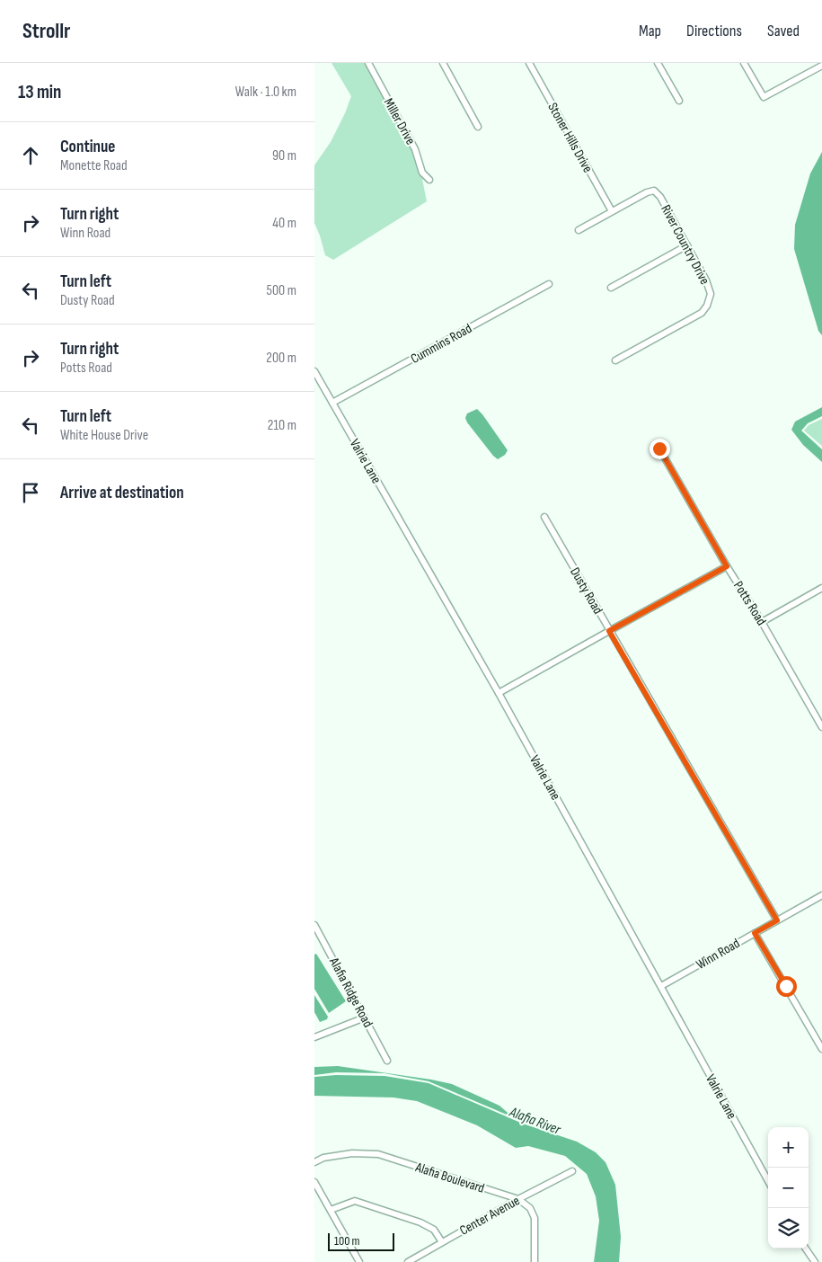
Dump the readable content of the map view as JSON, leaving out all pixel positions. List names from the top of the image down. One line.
{"streets":{"street":["Miller Drive","Stoner Hills Drive","River Country Drive","Cummins Road","Valrie Lane","Dusty Road","Potts Road","Winn Road","Alafia Ridge Road","Alafia Boulevard","Center Avenue"]},"crossings":[["Stoner Hills Drive","River Country Drive"],["Cummins Road","Valrie Lane"],["Valrie Lane","Potts Road"],["Valrie Lane","Winn Road"],["Dusty Road","Potts Road"],["Dusty Road","Winn Road"],["Alafia Boulevard","Center Avenue"]],"water":["Alafia River"],"scale_bar":"100 m","page":{"header":"Strollr","nav":["Map","Directions","Saved"],"heading":["13 min","Walk · 1.0 km"],"list":[["Continue","Monette Road","90 m"],["Turn right","Winn Road","40 m"],["Turn left","Dusty Road","500 m"],["Turn right","Potts Road","200 m"],["Turn left","White House Drive","210 m"],"Arrive at destination"],"map_buttons":["+","−"],"scale":"100 m"}}
